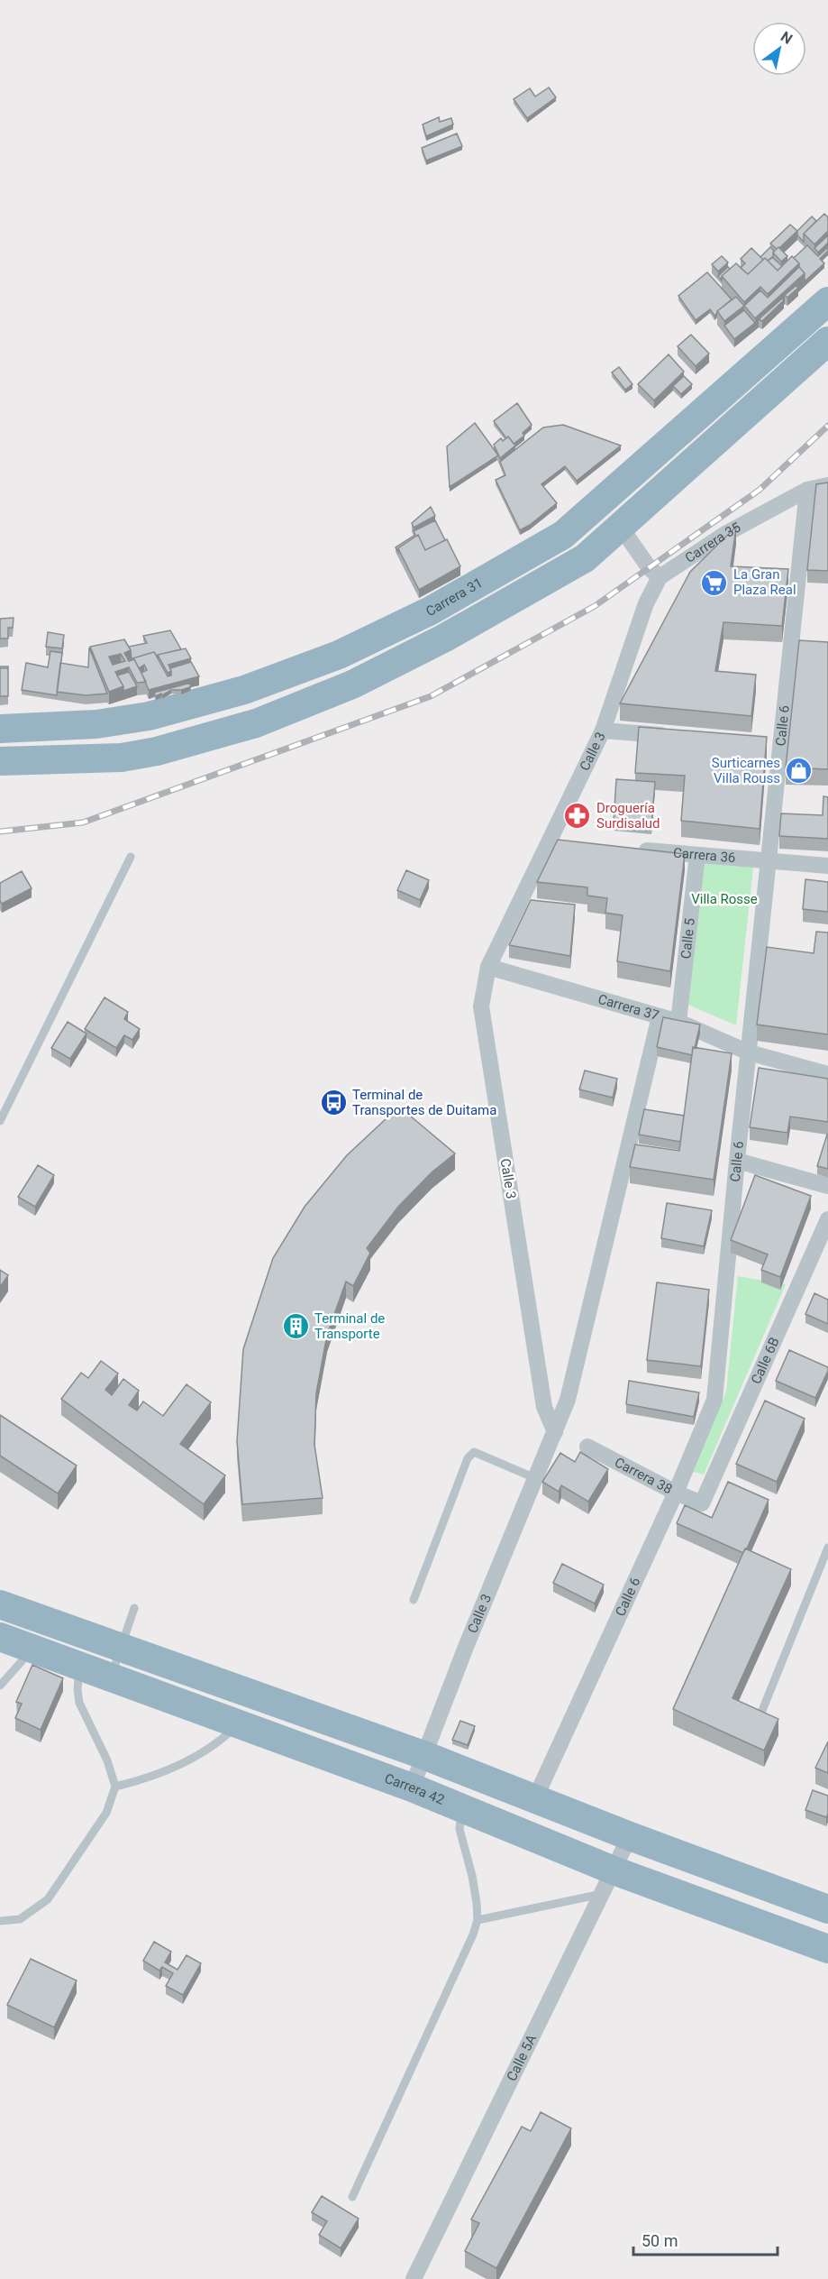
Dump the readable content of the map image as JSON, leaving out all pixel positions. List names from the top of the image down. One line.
{"streets":{"highway":["Carrera 31","Carrera 42"],"street":["Carrera 35","Calle 6","Calle 3","Carrera 36","Calle 5","Carrera 37","Calle 6B","Carrera 38","Calle 5A"]},"crossings":[["Carrera 35","Calle 6"],["Carrera 35","Calle 3"],["Calle 6","Carrera 36"],["Calle 6","Carrera 37"],["Calle 6","Carrera 38"],["Calle 3","Carrera 37"],["Calle 3","Carrera 42"],["Carrera 36","Calle 5"],["Calle 5","Carrera 37"],["Calle 6B","Carrera 38"],["Carrera 42","Calle 5A"]],"parks":["Villa Rosse"],"places":{"supermarket":["La Gran Plaza Real"],"shop":["Surticarnes Villa Rouss"],"pharmacy":["Droguería Surdisalud"],"bus stop":["Terminal de Transportes de Duitama"],"building":["Terminal de Transporte"]},"scale_bar":"50 m","north":"top right"}
